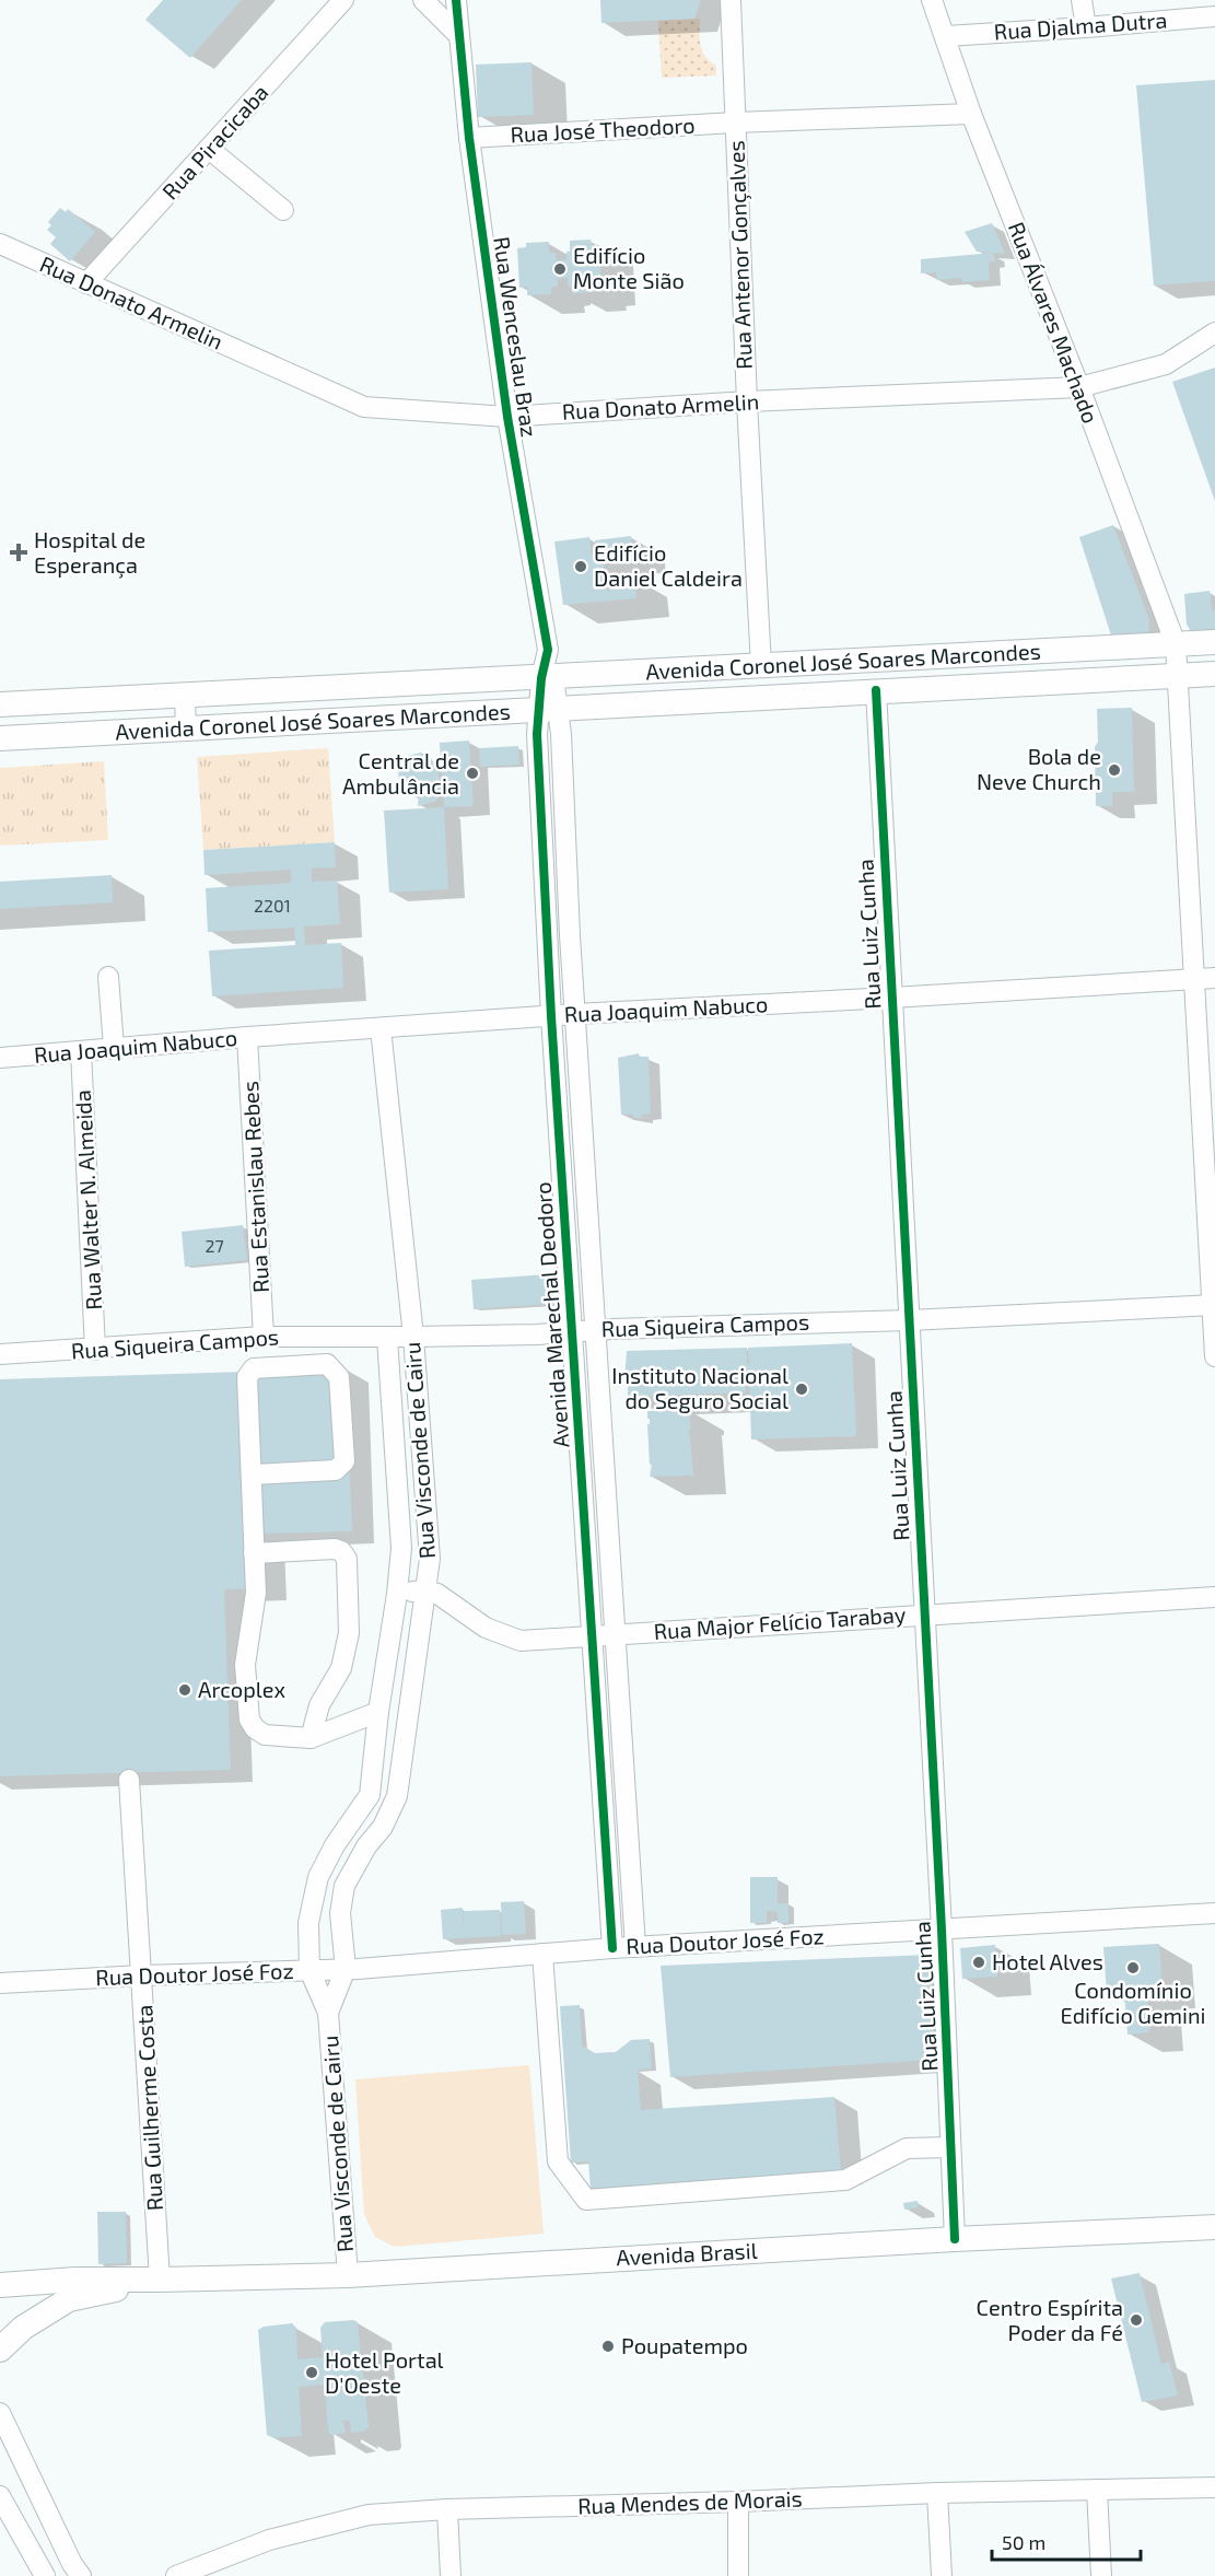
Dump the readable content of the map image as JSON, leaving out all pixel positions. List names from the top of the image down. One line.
{"streets":{"main road":["Avenida Coronel José Soares Marcondes","Avenida Brasil"],"street":["Rua Djalma Dutra","Rua José Theodoro","Rua Piracicaba","Rua Antenor Gonçalves","Rua Donato Armelin","Rua Álvares Machado","Rua Wenceslau Braz","Rua Luiz Cunha","Rua Joaquim Nabuco","Rua Estanislau Rebes","Rua Walter N. Almeida","Avenida Marechal Deodoro","Rua Siqueira Campos","Rua Visconde de Cairu","Rua Major Felício Tarabay","Rua Doutor José Foz","Rua Guilherme Costa","Rua Mendes de Morais"]},"crossings":[["Rua Djalma Dutra","Rua Álvares Machado"],["Rua José Theodoro","Rua Antenor Gonçalves"],["Rua José Theodoro","Rua Álvares Machado"],["Rua José Theodoro","Rua Wenceslau Braz"],["Rua Piracicaba","Rua Donato Armelin"],["Rua Antenor Gonçalves","Rua Donato Armelin"],["Rua Antenor Gonçalves","Avenida Coronel José Soares Marcondes"],["Rua Donato Armelin","Rua Álvares Machado"],["Rua Donato Armelin","Rua Wenceslau Braz"],["Rua Álvares Machado","Avenida Coronel José Soares Marcondes"],["Rua Álvares Machado","Rua Joaquim Nabuco"],["Rua Álvares Machado","Rua Siqueira Campos"],["Rua Wenceslau Braz","Avenida Coronel José Soares Marcondes"],["Rua Wenceslau Braz","Avenida Marechal Deodoro"],["Avenida Coronel José Soares Marcondes","Rua Luiz Cunha"],["Avenida Coronel José Soares Marcondes","Avenida Marechal Deodoro"],["Rua Luiz Cunha","Rua Joaquim Nabuco"],["Rua Luiz Cunha","Rua Siqueira Campos"],["Rua Luiz Cunha","Rua Major Felício Tarabay"],["Rua Luiz Cunha","Rua Doutor José Foz"],["Rua Luiz Cunha","Avenida Brasil"],["Rua Joaquim Nabuco","Rua Estanislau Rebes"],["Rua Joaquim Nabuco","Rua Walter N. Almeida"],["Rua Joaquim Nabuco","Avenida Marechal Deodoro"],["Rua Joaquim Nabuco","Rua Visconde de Cairu"],["Rua Estanislau Rebes","Rua Siqueira Campos"],["Rua Walter N. Almeida","Rua Siqueira Campos"],["Avenida Marechal Deodoro","Rua Siqueira Campos"],["Avenida Marechal Deodoro","Rua Major Felício Tarabay"],["Avenida Marechal Deodoro","Rua Doutor José Foz"],["Rua Siqueira Campos","Rua Visconde de Cairu"],["Rua Visconde de Cairu","Rua Major Felício Tarabay"],["Rua Visconde de Cairu","Rua Doutor José Foz"],["Rua Visconde de Cairu","Avenida Brasil"],["Rua Doutor José Foz","Rua Guilherme Costa"],["Rua Guilherme Costa","Avenida Brasil"]],"places":{"other":["Edifício Monte Sião","Edifício Daniel Caldeira","Bola de Neve Church","Central de Ambulância","Instituto Nacional do Seguro Social","Arcoplex","Hotel Alves","Condomínio Edifício Gemini","Centro Espírita Poder da Fé","Poupatempo","Hotel Portal D'Oeste"],"health":["Hospital de Esperança"]},"house_numbers":["2201","27"],"scale_bar":"50 m"}
